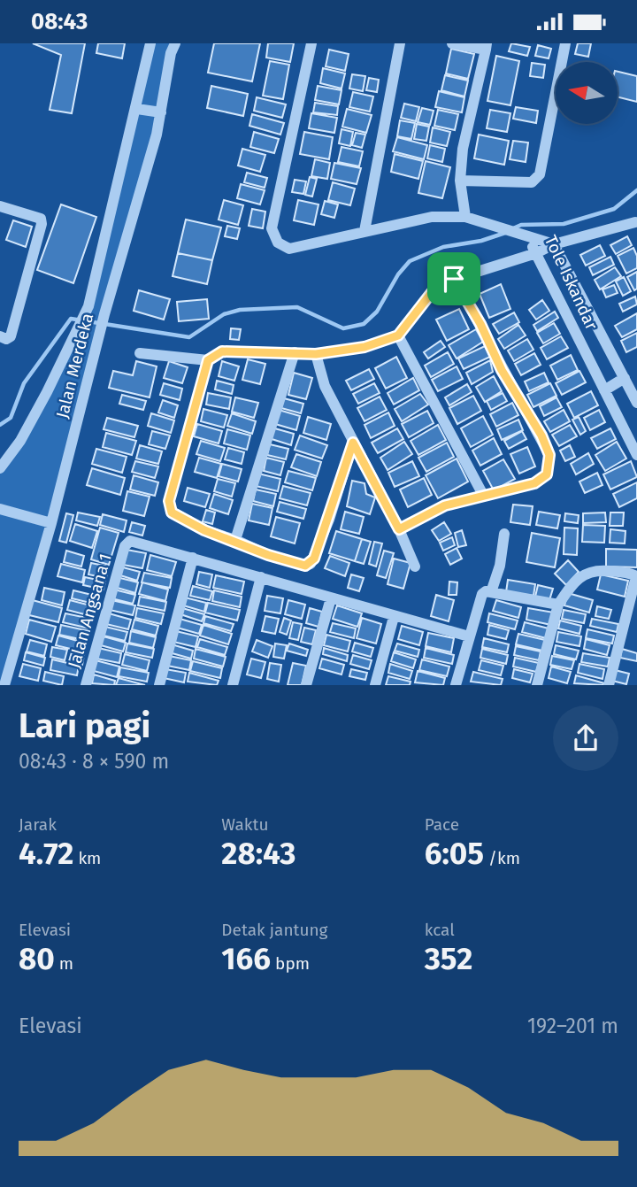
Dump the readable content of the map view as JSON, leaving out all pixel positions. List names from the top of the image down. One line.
{"streets":{"street":["Tole Iskandar","Jalan Merdeka","Jalan Angsana 1"]},"north":"left","page":{"status":"08:43","heading":["Lari pagi","08:43 · 8 × 590 m"],"stats":[["Jarak","4.72 km"],["Waktu","28:43"],["Pace","6:05 /km"],["Elevasi","80 m"],["Detak jantung","166 bpm"],["kcal","352"]],"chart":["Elevasi","192–201 m"]}}
